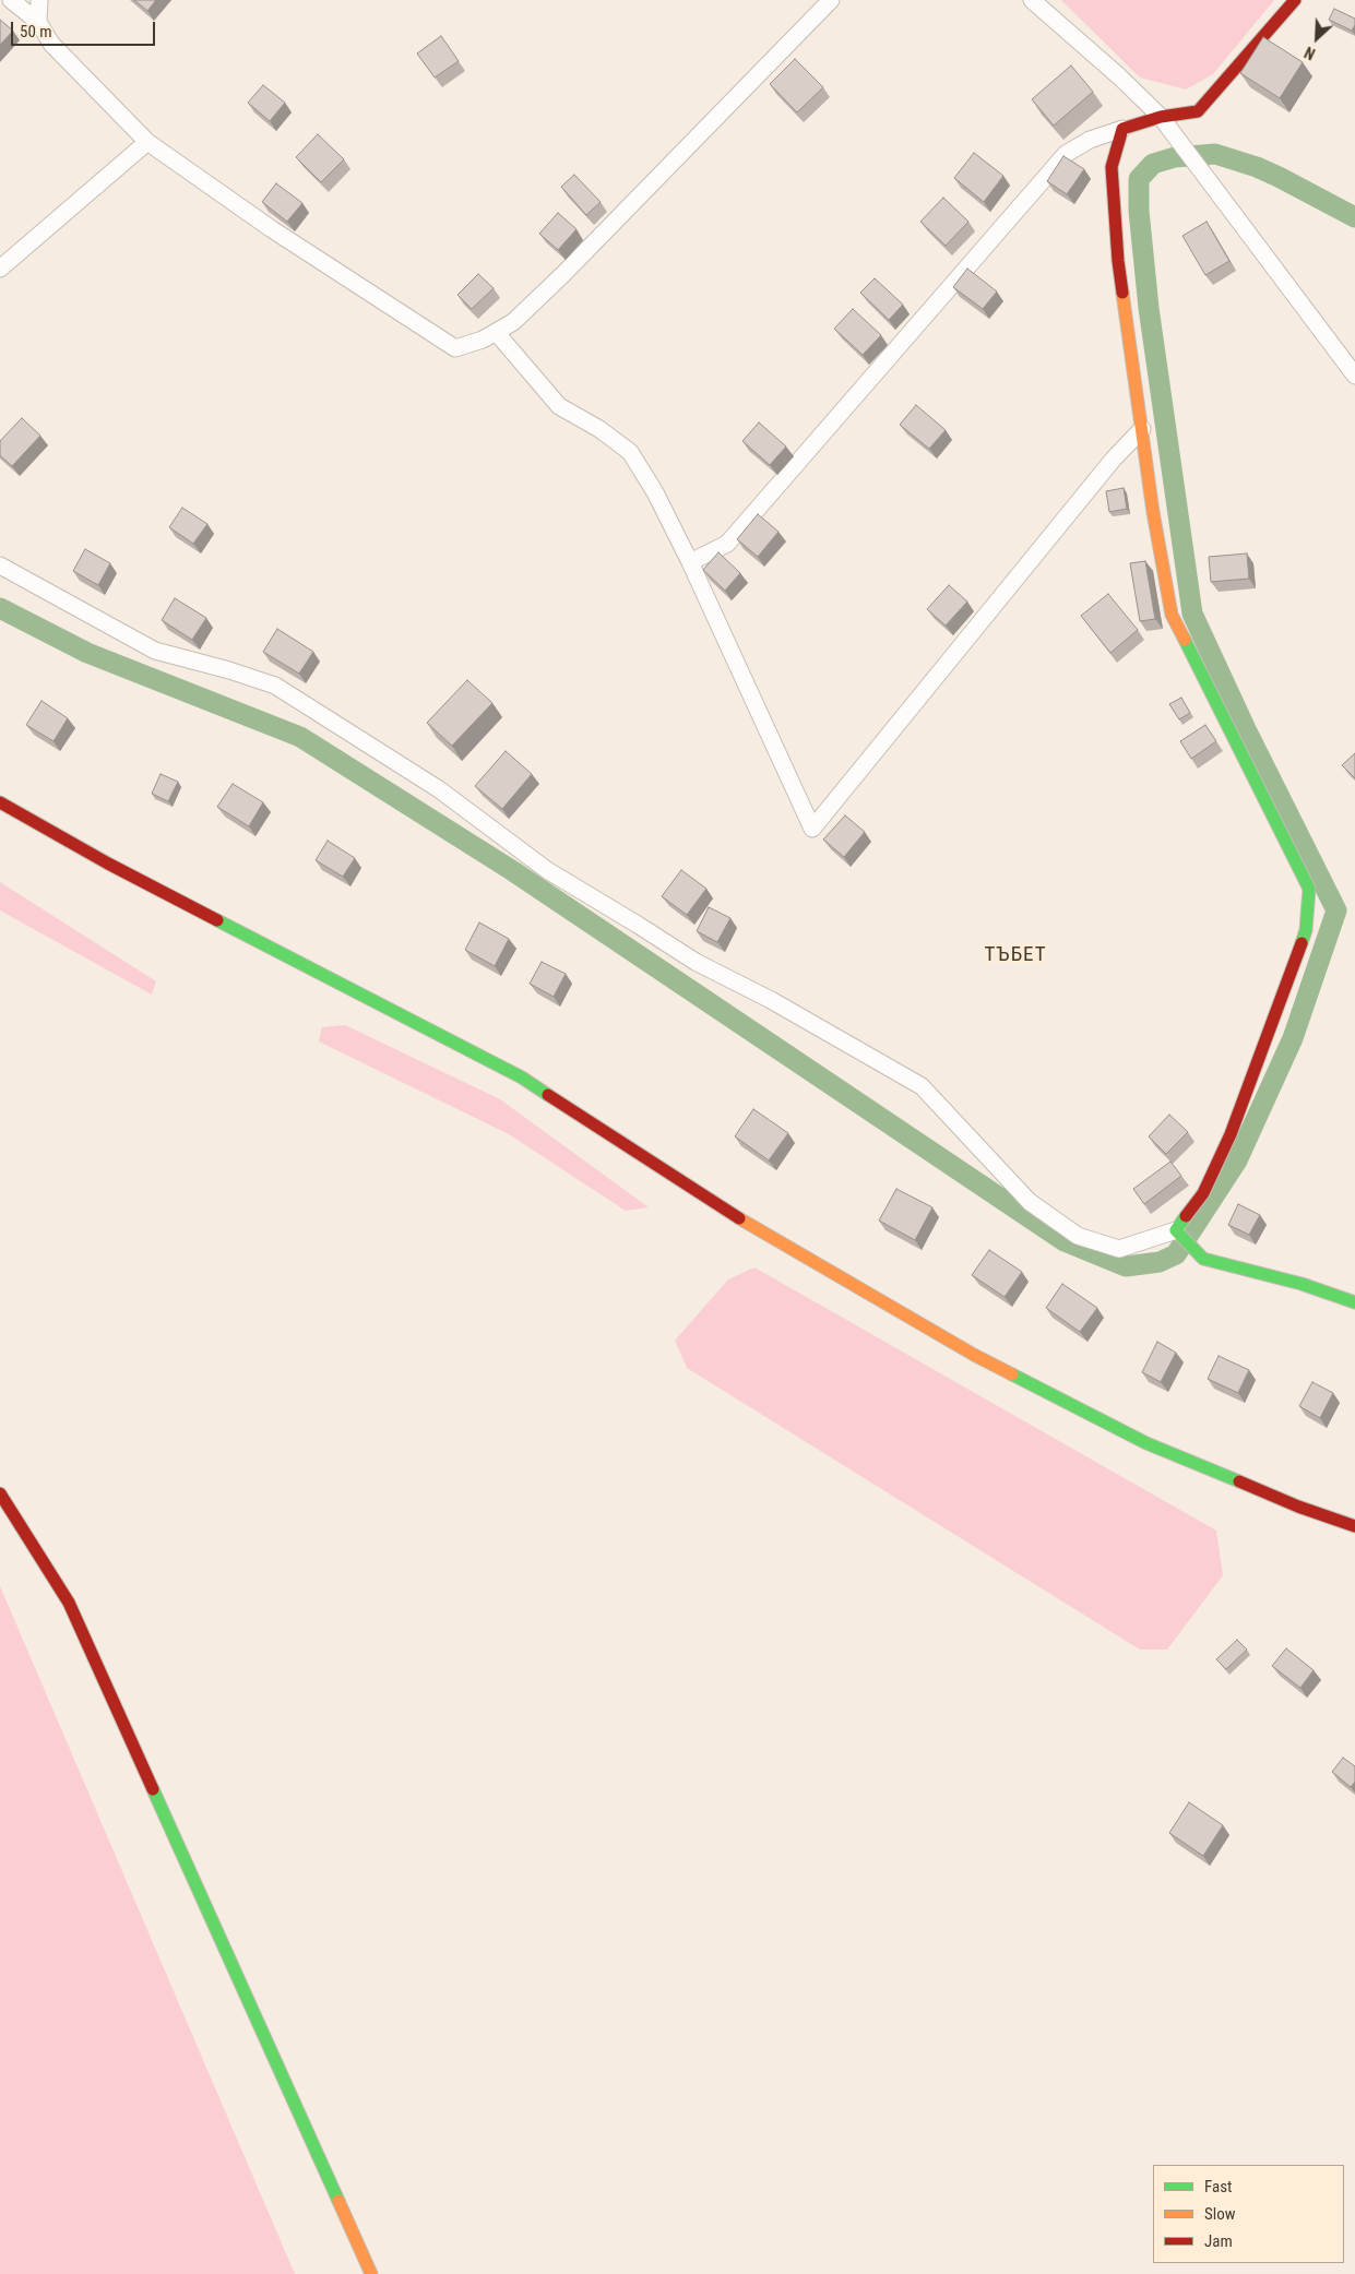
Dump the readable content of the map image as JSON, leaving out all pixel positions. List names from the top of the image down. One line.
{"districts":["ТЪБЕТ"],"legend":["Fast","Slow","Jam"],"scale_bar":"50 m","north":"bottom left"}
